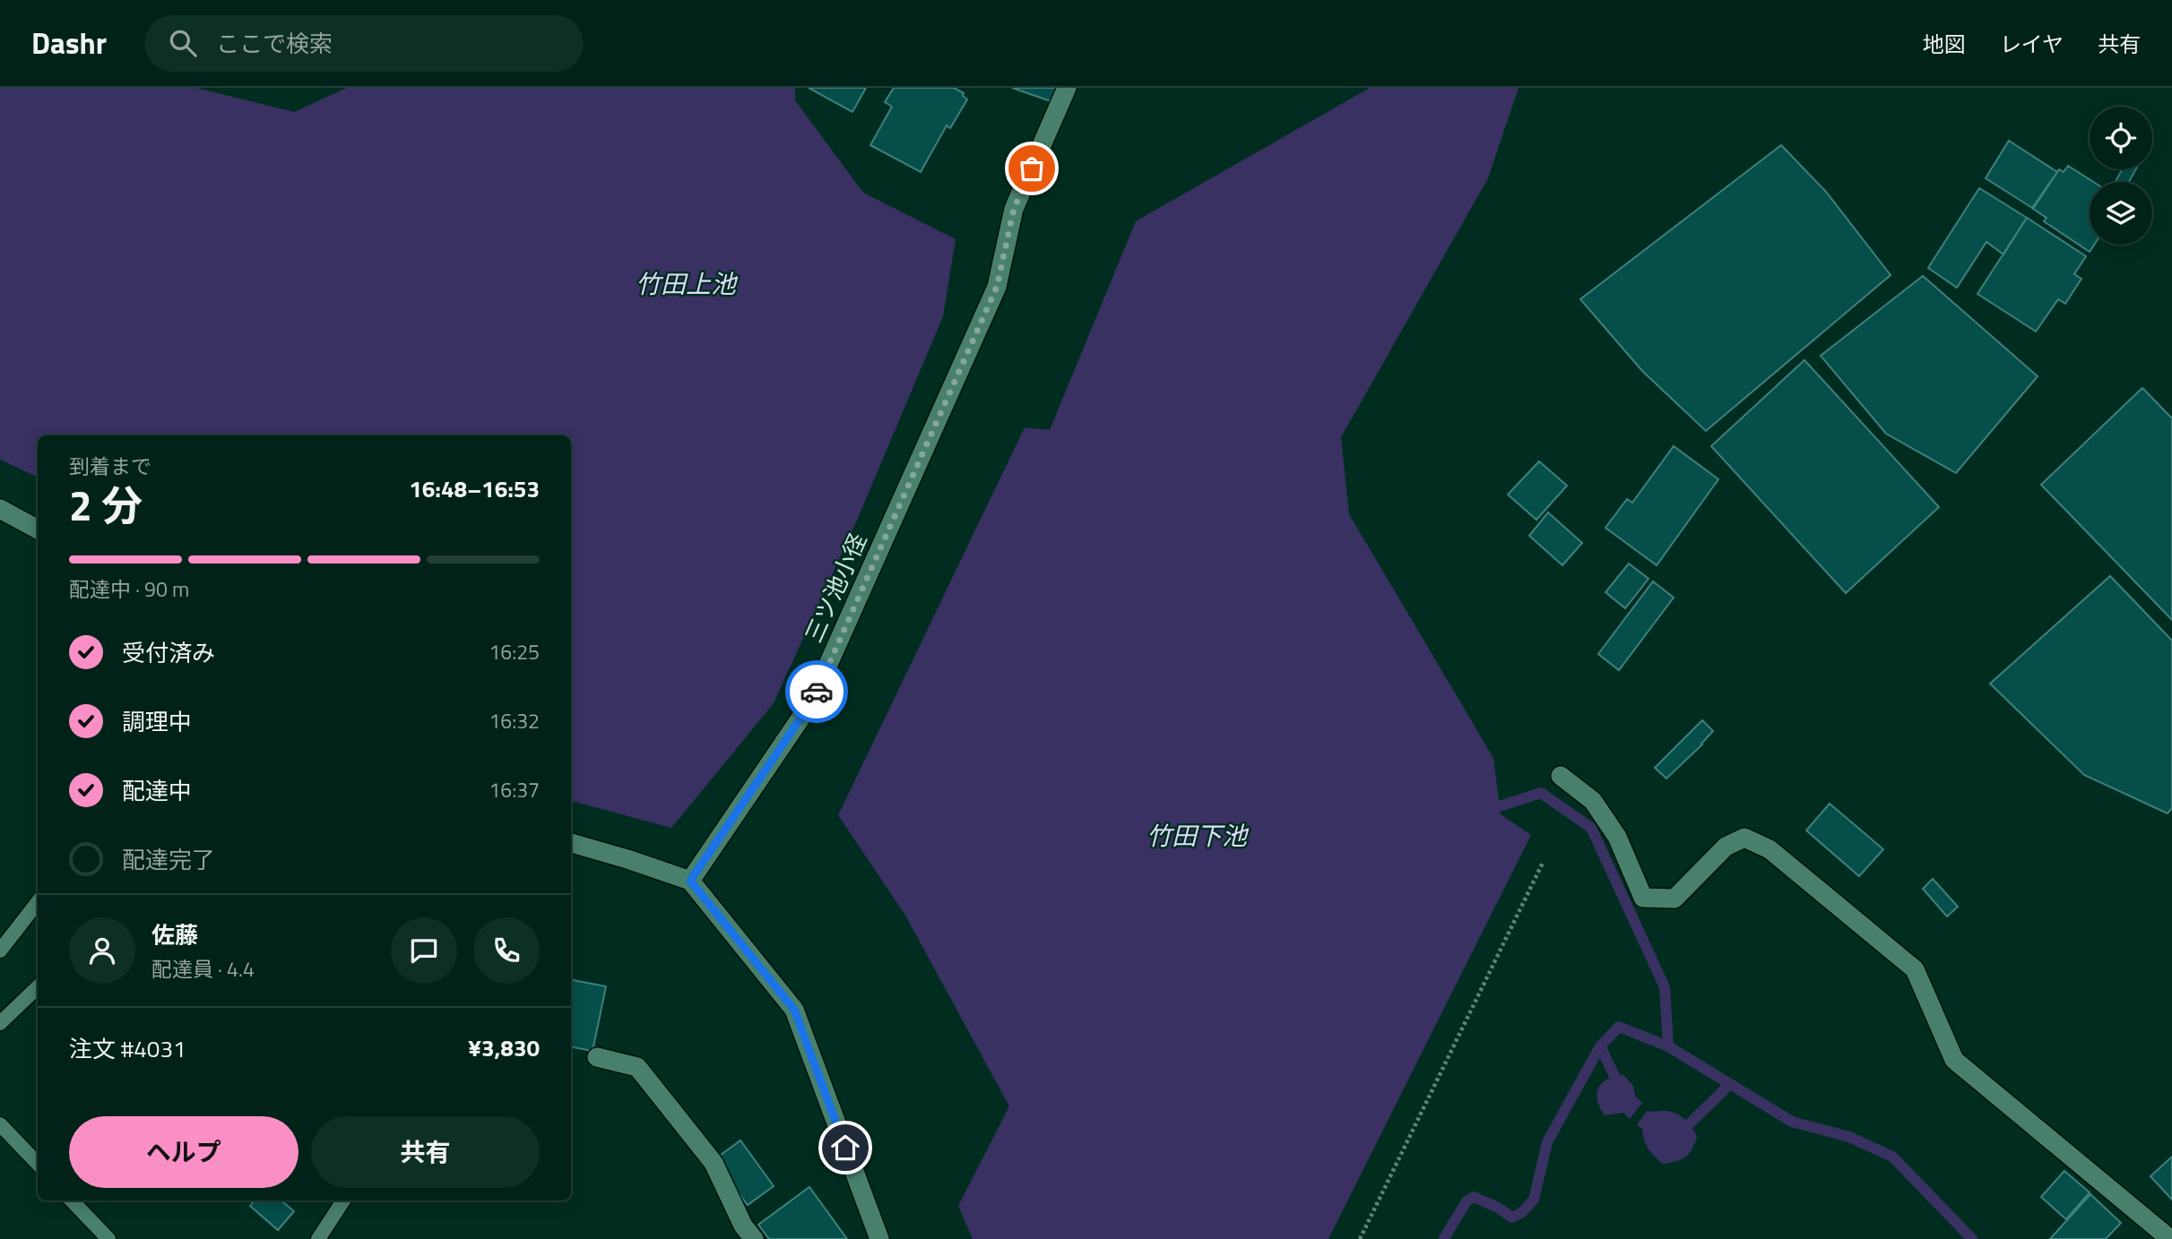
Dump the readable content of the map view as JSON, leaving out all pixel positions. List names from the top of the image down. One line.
{"streets":{"street":["三ツ池小径"]},"water":["竹田上池","竹田下池"],"page":{"header":"Dashr","search":"ここで検索","nav":["地図","レイヤ","共有"],"heading":["2 分","到着まで","16:48–16:53"],"panel":["佐藤","配達員 · 4.4","注文 #4031","¥3,830"],"bar":"配達中 · 90 m","list":[["受付済み","16:25"],["調理中","16:32"],["配達中","16:37"],"配達完了"],"buttons":["ヘルプ","共有"]}}
